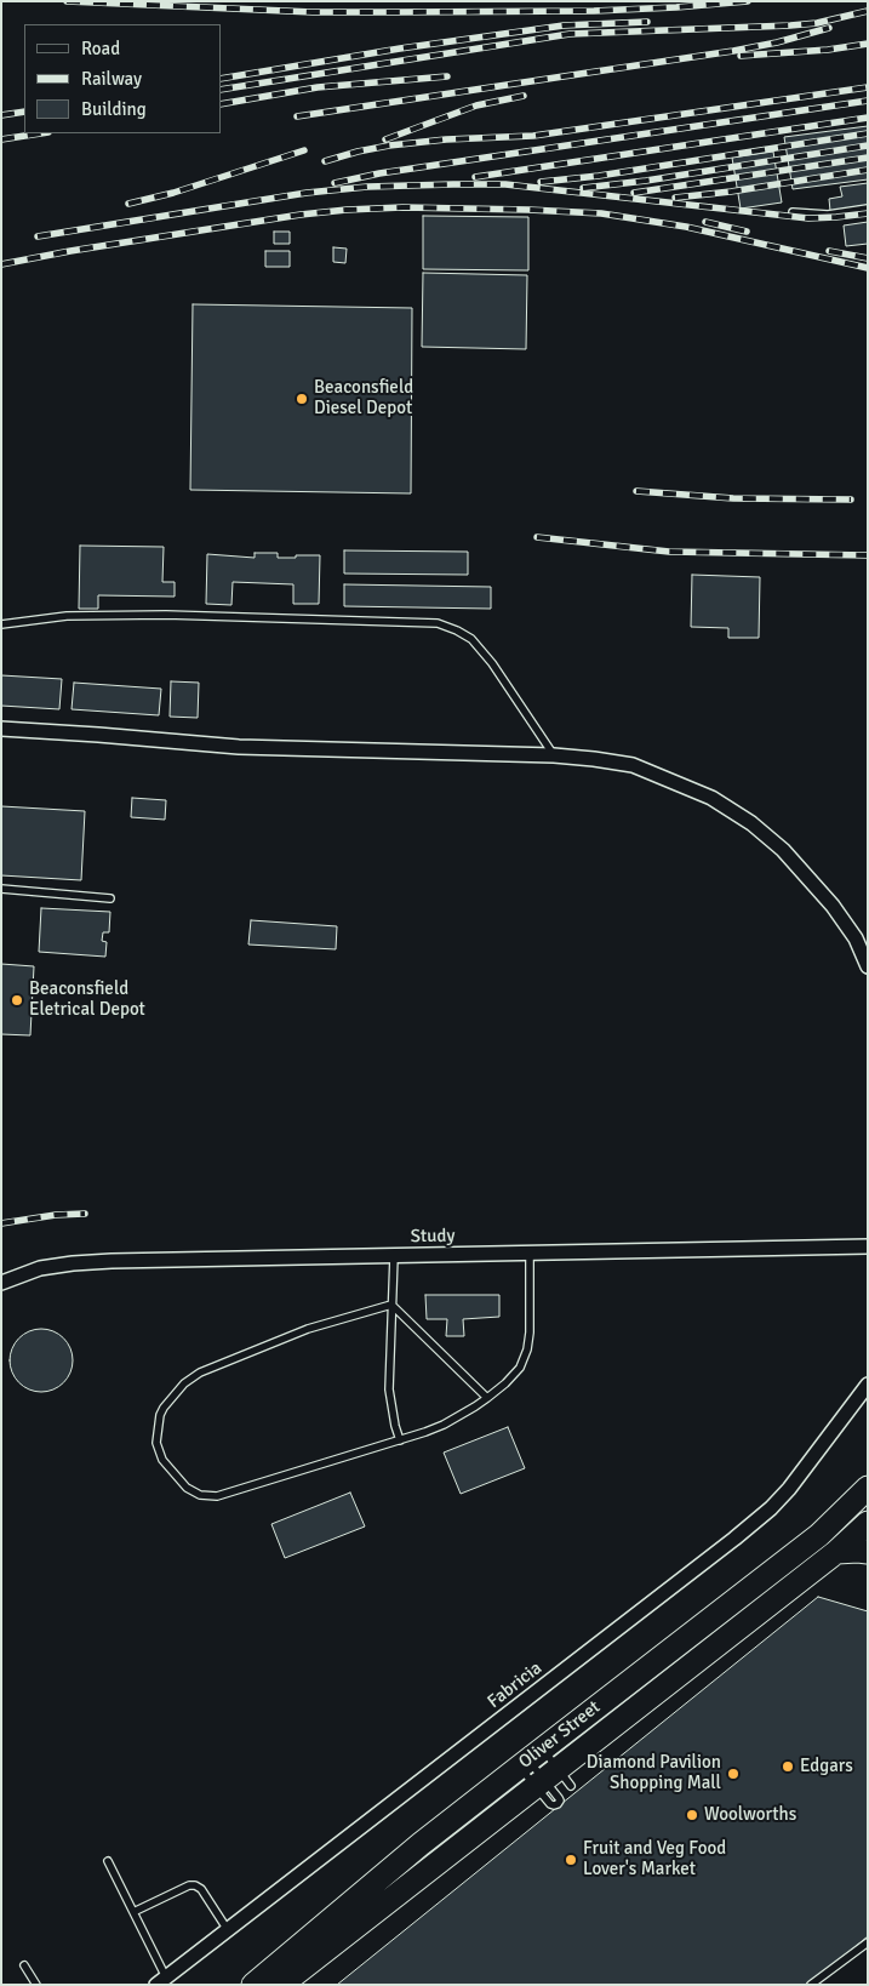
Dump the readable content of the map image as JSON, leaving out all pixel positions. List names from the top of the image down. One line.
{"streets":{"highway":["Oliver Street"],"street":["Study","Fabricia"]},"places":["Beaconsfield Diesel Depot","Beaconsfield Eletrical Depot","Edgars","Diamond Pavilion Shopping Mall","Woolworths","Fruit and Veg Food Lover's Market"],"legend":["Road","Railway","Building"]}
